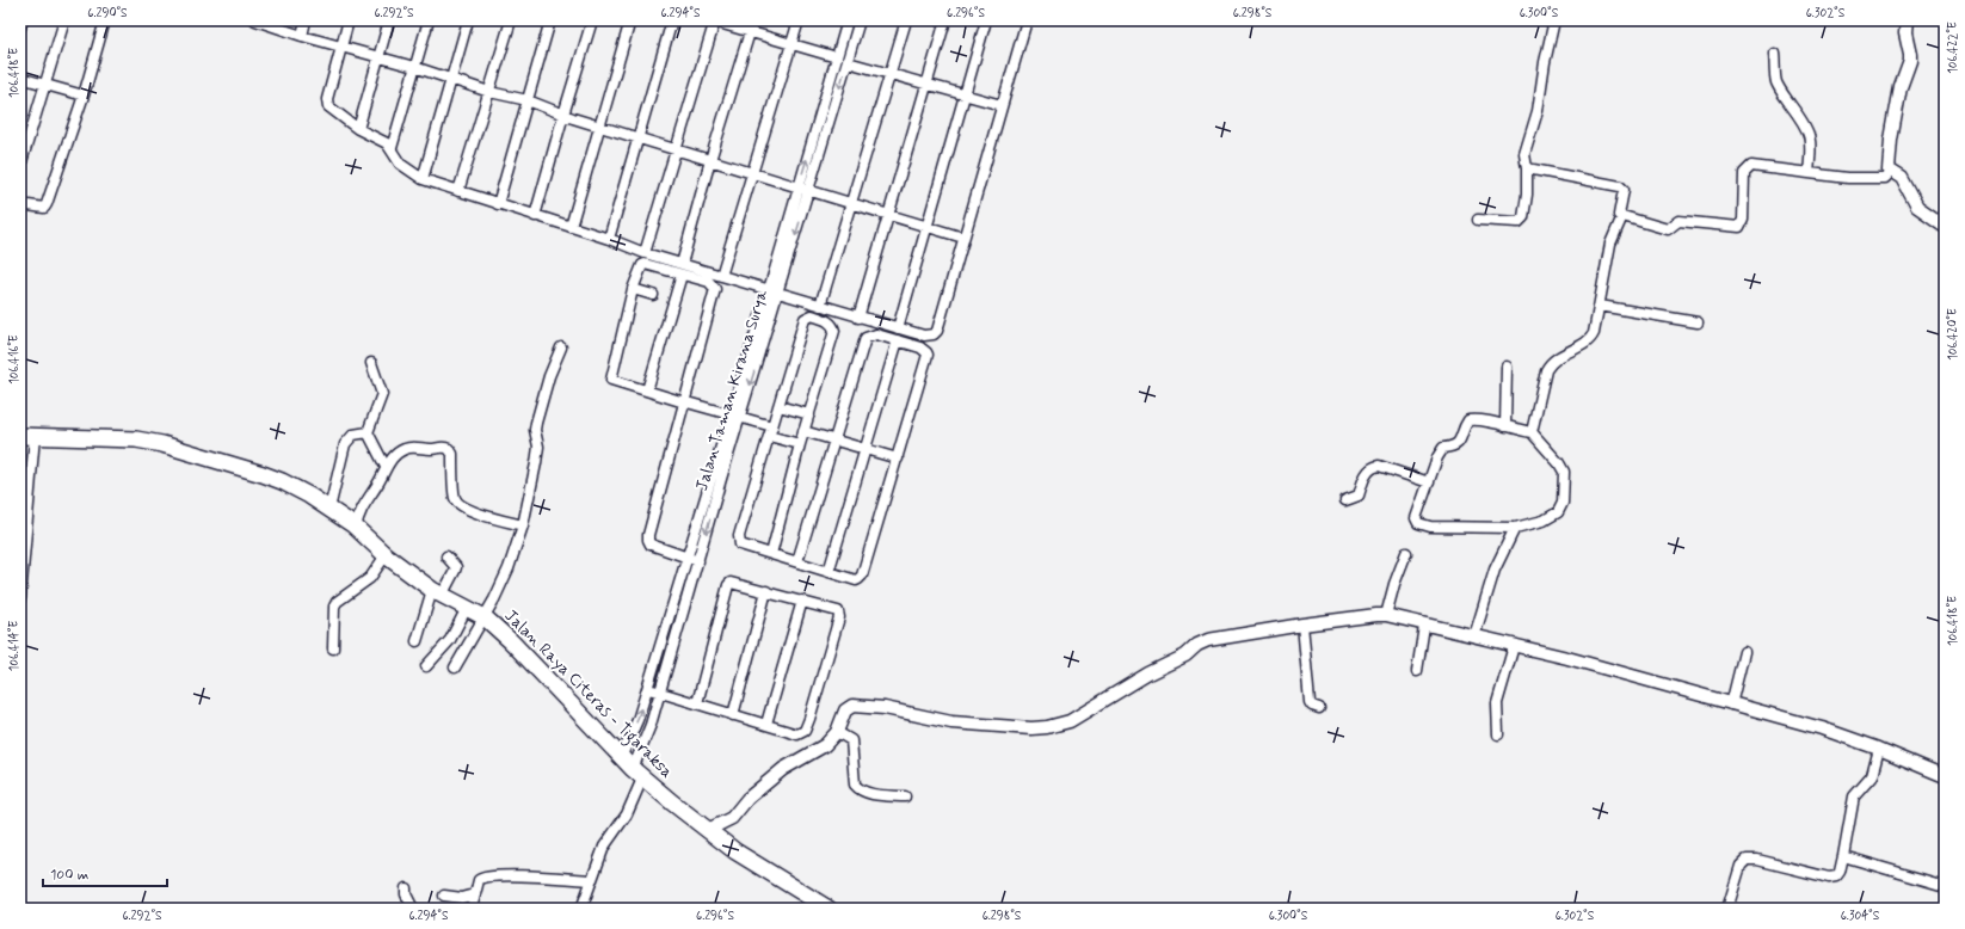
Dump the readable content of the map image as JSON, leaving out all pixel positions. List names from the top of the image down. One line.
{"streets":{"main road":["Jalan Raya Citeras - Tigaraksa"],"street":["Jalan Taman Kirana Surya"]},"crossings":[["Jalan Taman Kirana Surya","Jalan Raya Citeras - Tigaraksa"]],"scale_bar":"100 m","coordinates":["6.290°S","6.292°S","6.294°S","6.296°S","6.298°S","6.300°S","6.302°S","106.422°E","106.418°E","106.420°E","106.416°E","106.414°E","6.304°S"]}
